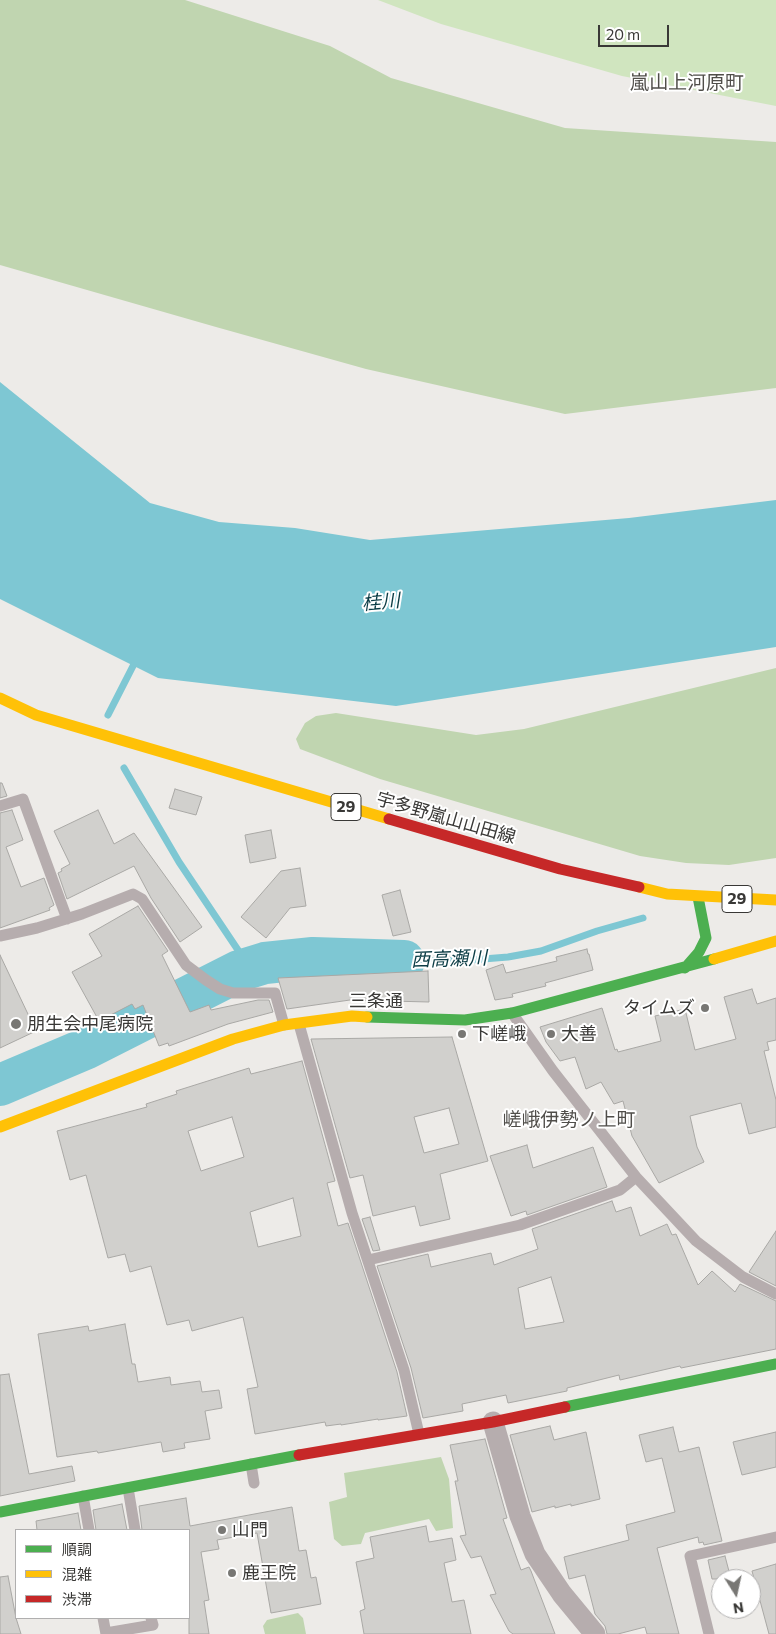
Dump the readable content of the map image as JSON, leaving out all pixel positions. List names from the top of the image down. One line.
{"streets":{"main road":["29","宇多野嵐山山田線","三条通"]},"districts":["嵐山上河原町","嵯峨伊勢ノ上町"],"water":["桂川","西高瀬川"],"places":["タイムズ","朋生会中尾病院","下嵯峨","大善","山門","鹿王院"],"legend":["順調","混雑","渋滞"],"scale_bar":"20 m","north":"bottom"}
